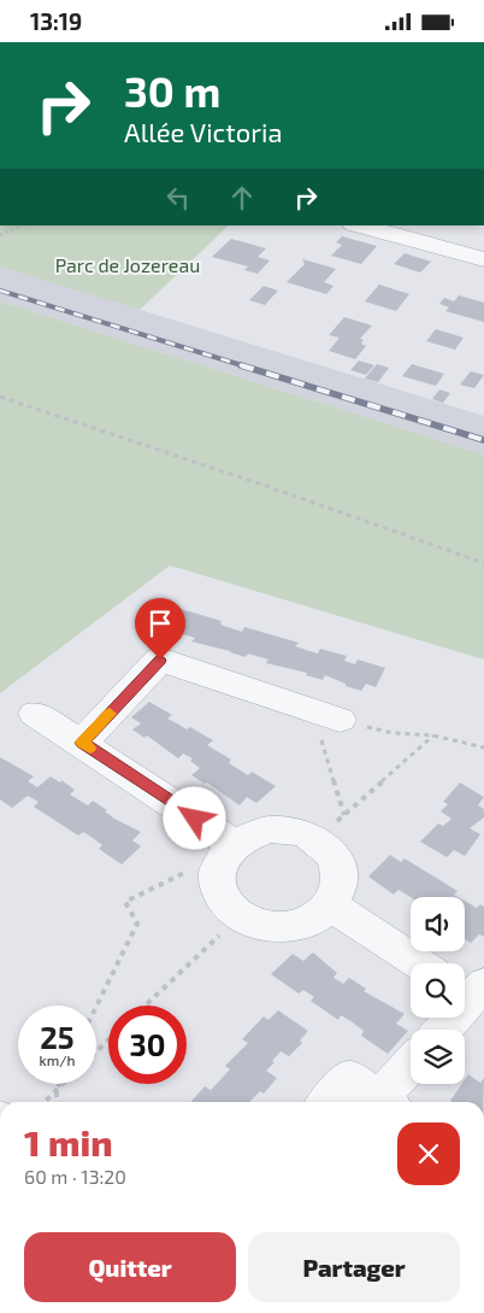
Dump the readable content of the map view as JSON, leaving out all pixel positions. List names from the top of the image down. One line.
{"parks":["Parc de Jozereau"],"page":{"status":"13:19","turn":["30 m","Allée Victoria"],"speed":"25 km/h","limit":"30","heading":["1 min","60 m · 13:20"],"buttons":["Quitter","Partager"]}}
